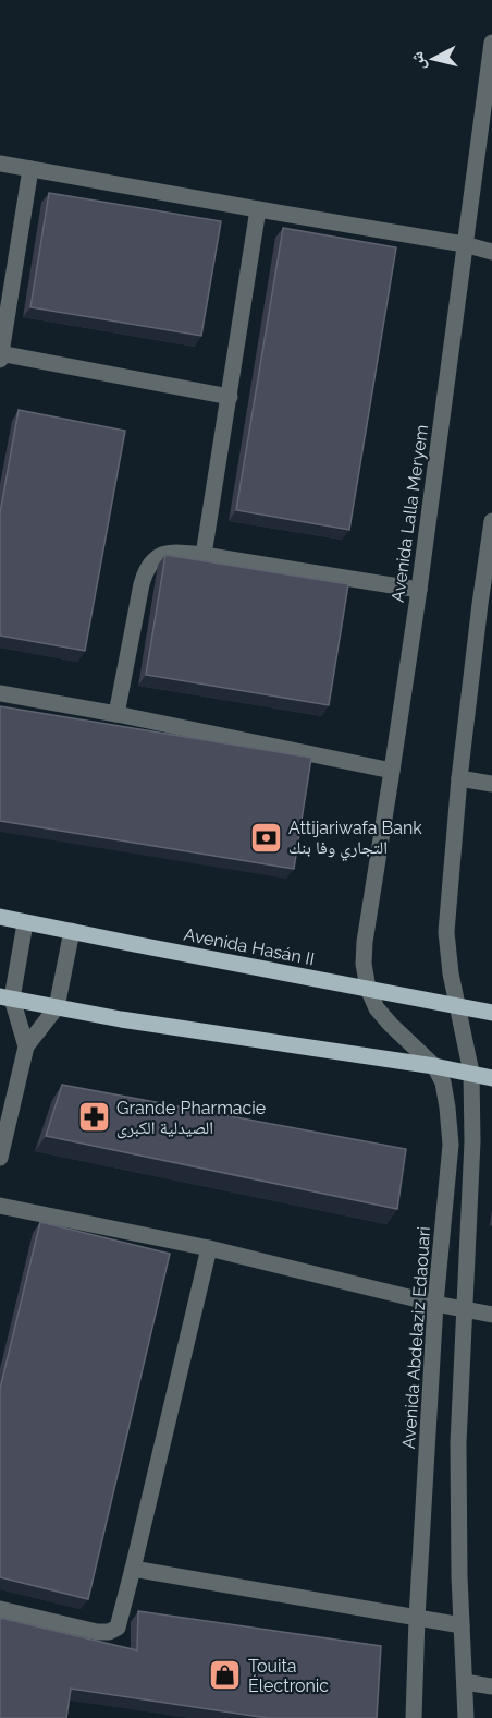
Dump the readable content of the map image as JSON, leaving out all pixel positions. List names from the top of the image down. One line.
{"streets":{"main road":["Avenida Hasán II"],"street":["Avenida Lalla Meryem","Avenida Abdelaziz Edaouari"]},"crossings":[["Avenida Lalla Meryem","Avenida Hasán II"],["Avenida Lalla Meryem","Avenida Abdelaziz Edaouari"],["Avenida Hasán II","Avenida Abdelaziz Edaouari"]],"places":{"bank":["Attijariwafa Bank التجاري وفا بنك"],"pharmacy":["Grande Pharmacie الصيدلية الكبرى"],"shop":["Touita Électronic"]},"north":"left"}
